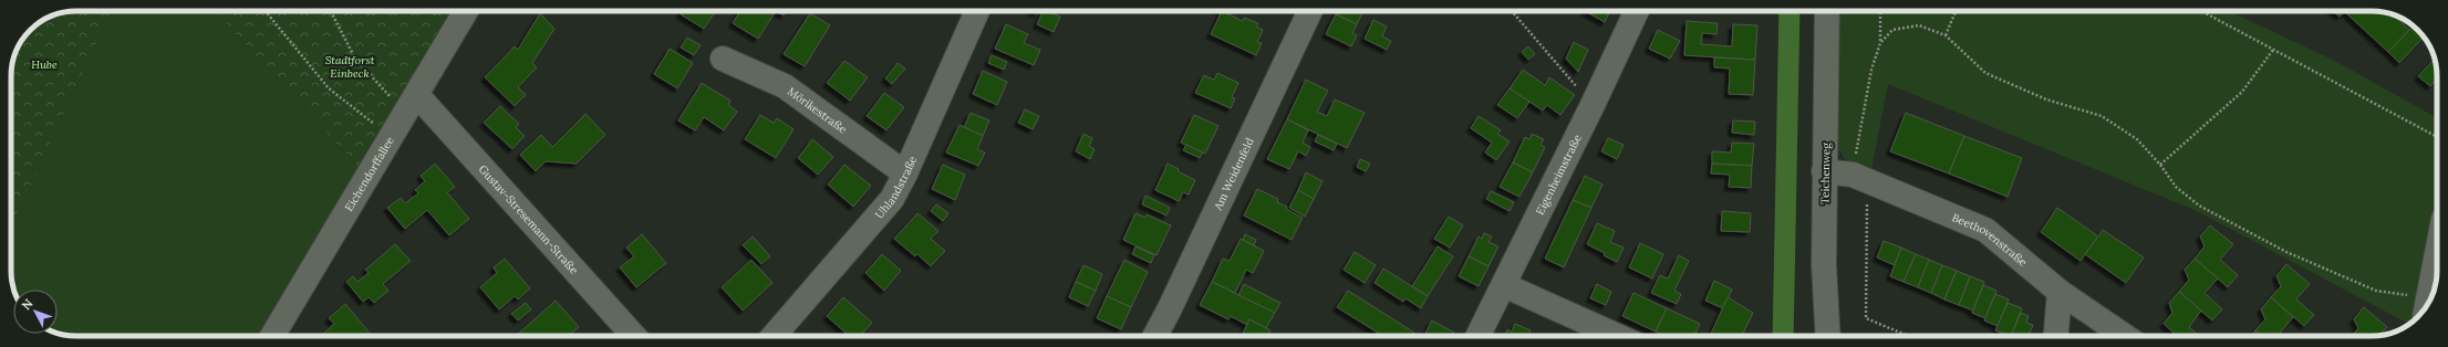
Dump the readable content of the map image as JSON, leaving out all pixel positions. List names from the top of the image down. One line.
{"streets":{"street":["Mörikestraße","Eichendorffallee","Am Weidenfeld","Teichenweg","Eigenheimstraße","Uhlandstraße","Gustav-Stresemann-Straße","Beethovenstraße"]},"crossings":[["Mörikestraße","Uhlandstraße"],["Eichendorffallee","Gustav-Stresemann-Straße"],["Teichenweg","Beethovenstraße"]],"parks":["Stadtforst Einbeck","Hube"],"north":"top left"}
